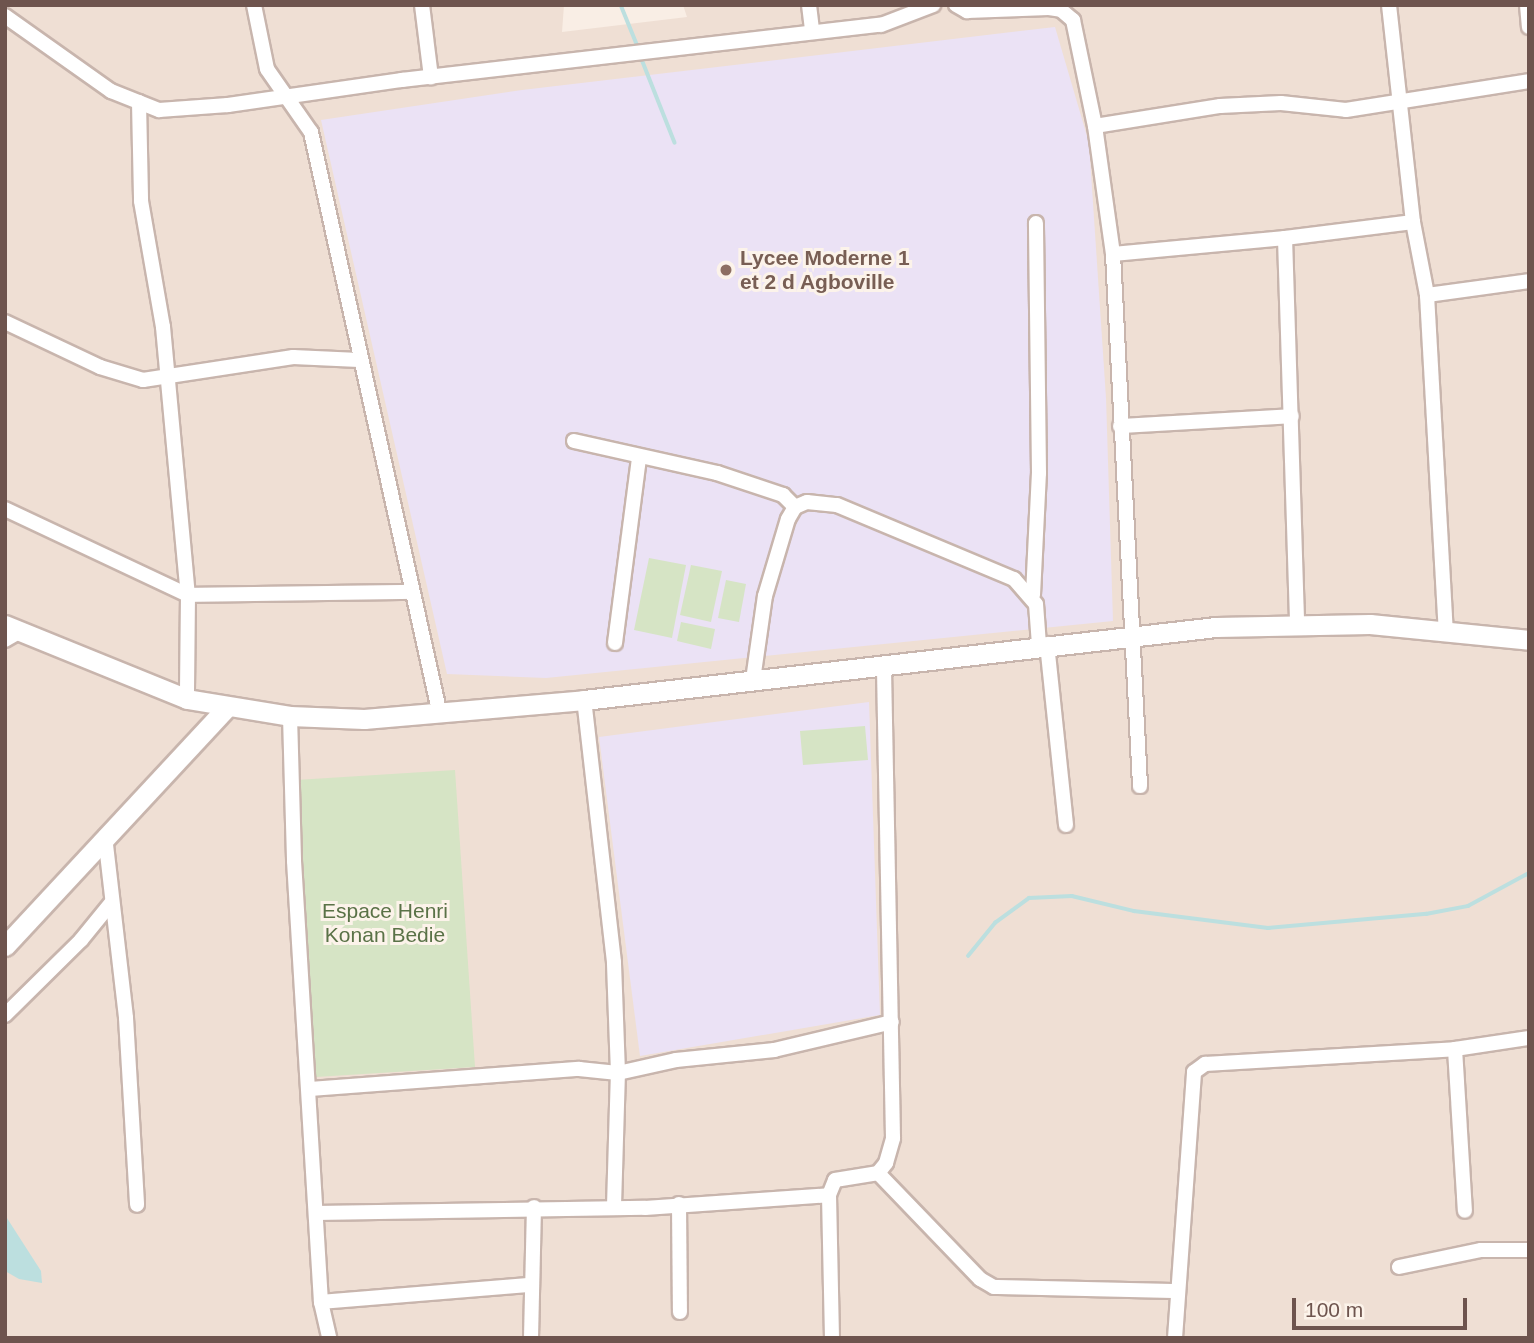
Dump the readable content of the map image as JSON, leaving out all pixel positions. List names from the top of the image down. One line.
{"parks":["Espace Henri Konan Bedie"],"places":["Lycee Moderne 1 et 2 d Agboville"],"scale_bar":"100 m"}
